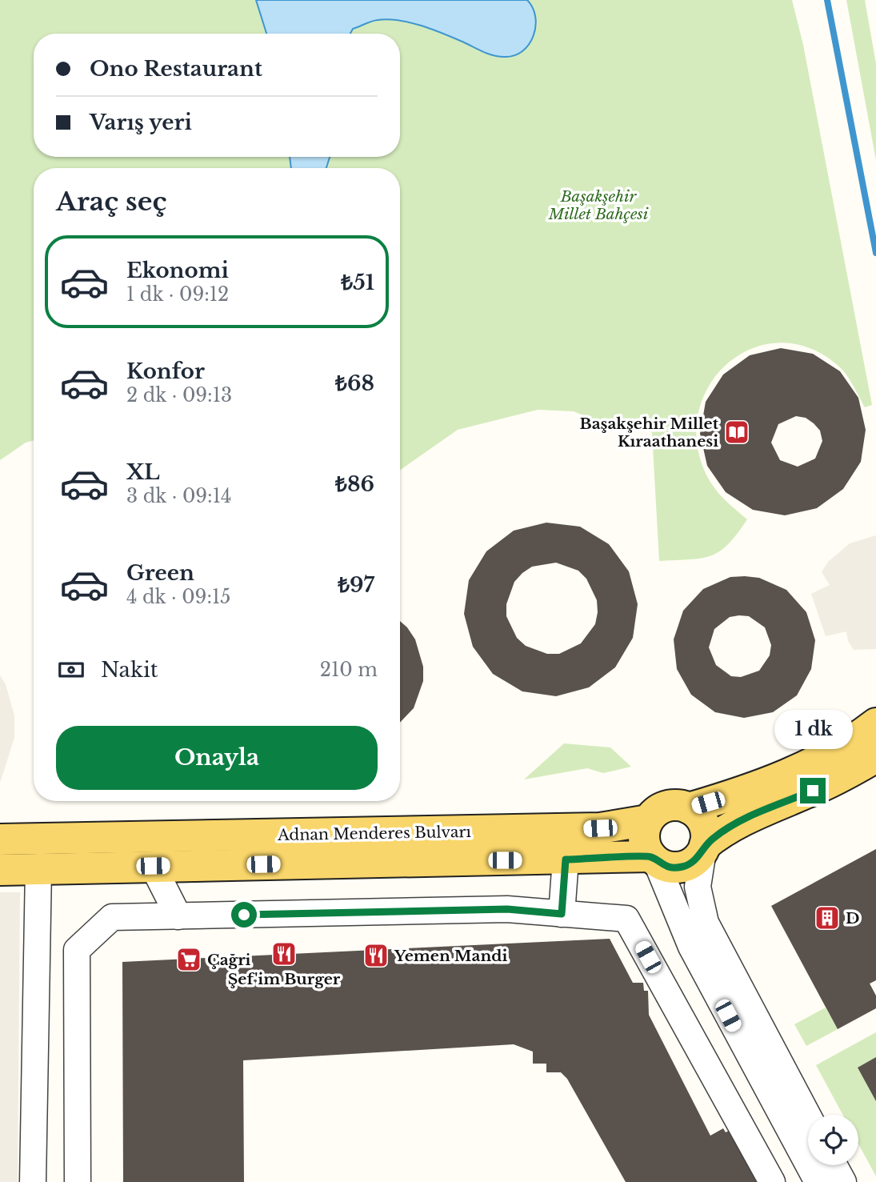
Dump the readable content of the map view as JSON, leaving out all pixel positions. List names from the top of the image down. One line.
{"streets":{"main road":["Adnan Menderes Bulvarı"]},"parks":["Başakşehir Millet Bahçesi"],"places":{"library":["Başakşehir Millet Kıraathanesi"],"building":["D"],"restaurant":["Şef'im Burger","Yemen Mandi"],"supermarket":["Çağri"]},"page":{"banner":["Ono Restaurant","Varış yeri"],"heading":"Araç seç","list":[{"name":"Ekonomi","note":"1 dk · 09:12","value":"₺51"},{"name":"Konfor","note":"2 dk · 09:13","value":"₺68"},{"name":"XL","note":"3 dk · 09:14","value":"₺86"},{"name":"Green","note":"4 dk · 09:15","value":"₺97"}],"pay":["Nakit","210 m"],"bubble":"1 dk","buttons":"Onayla"}}
